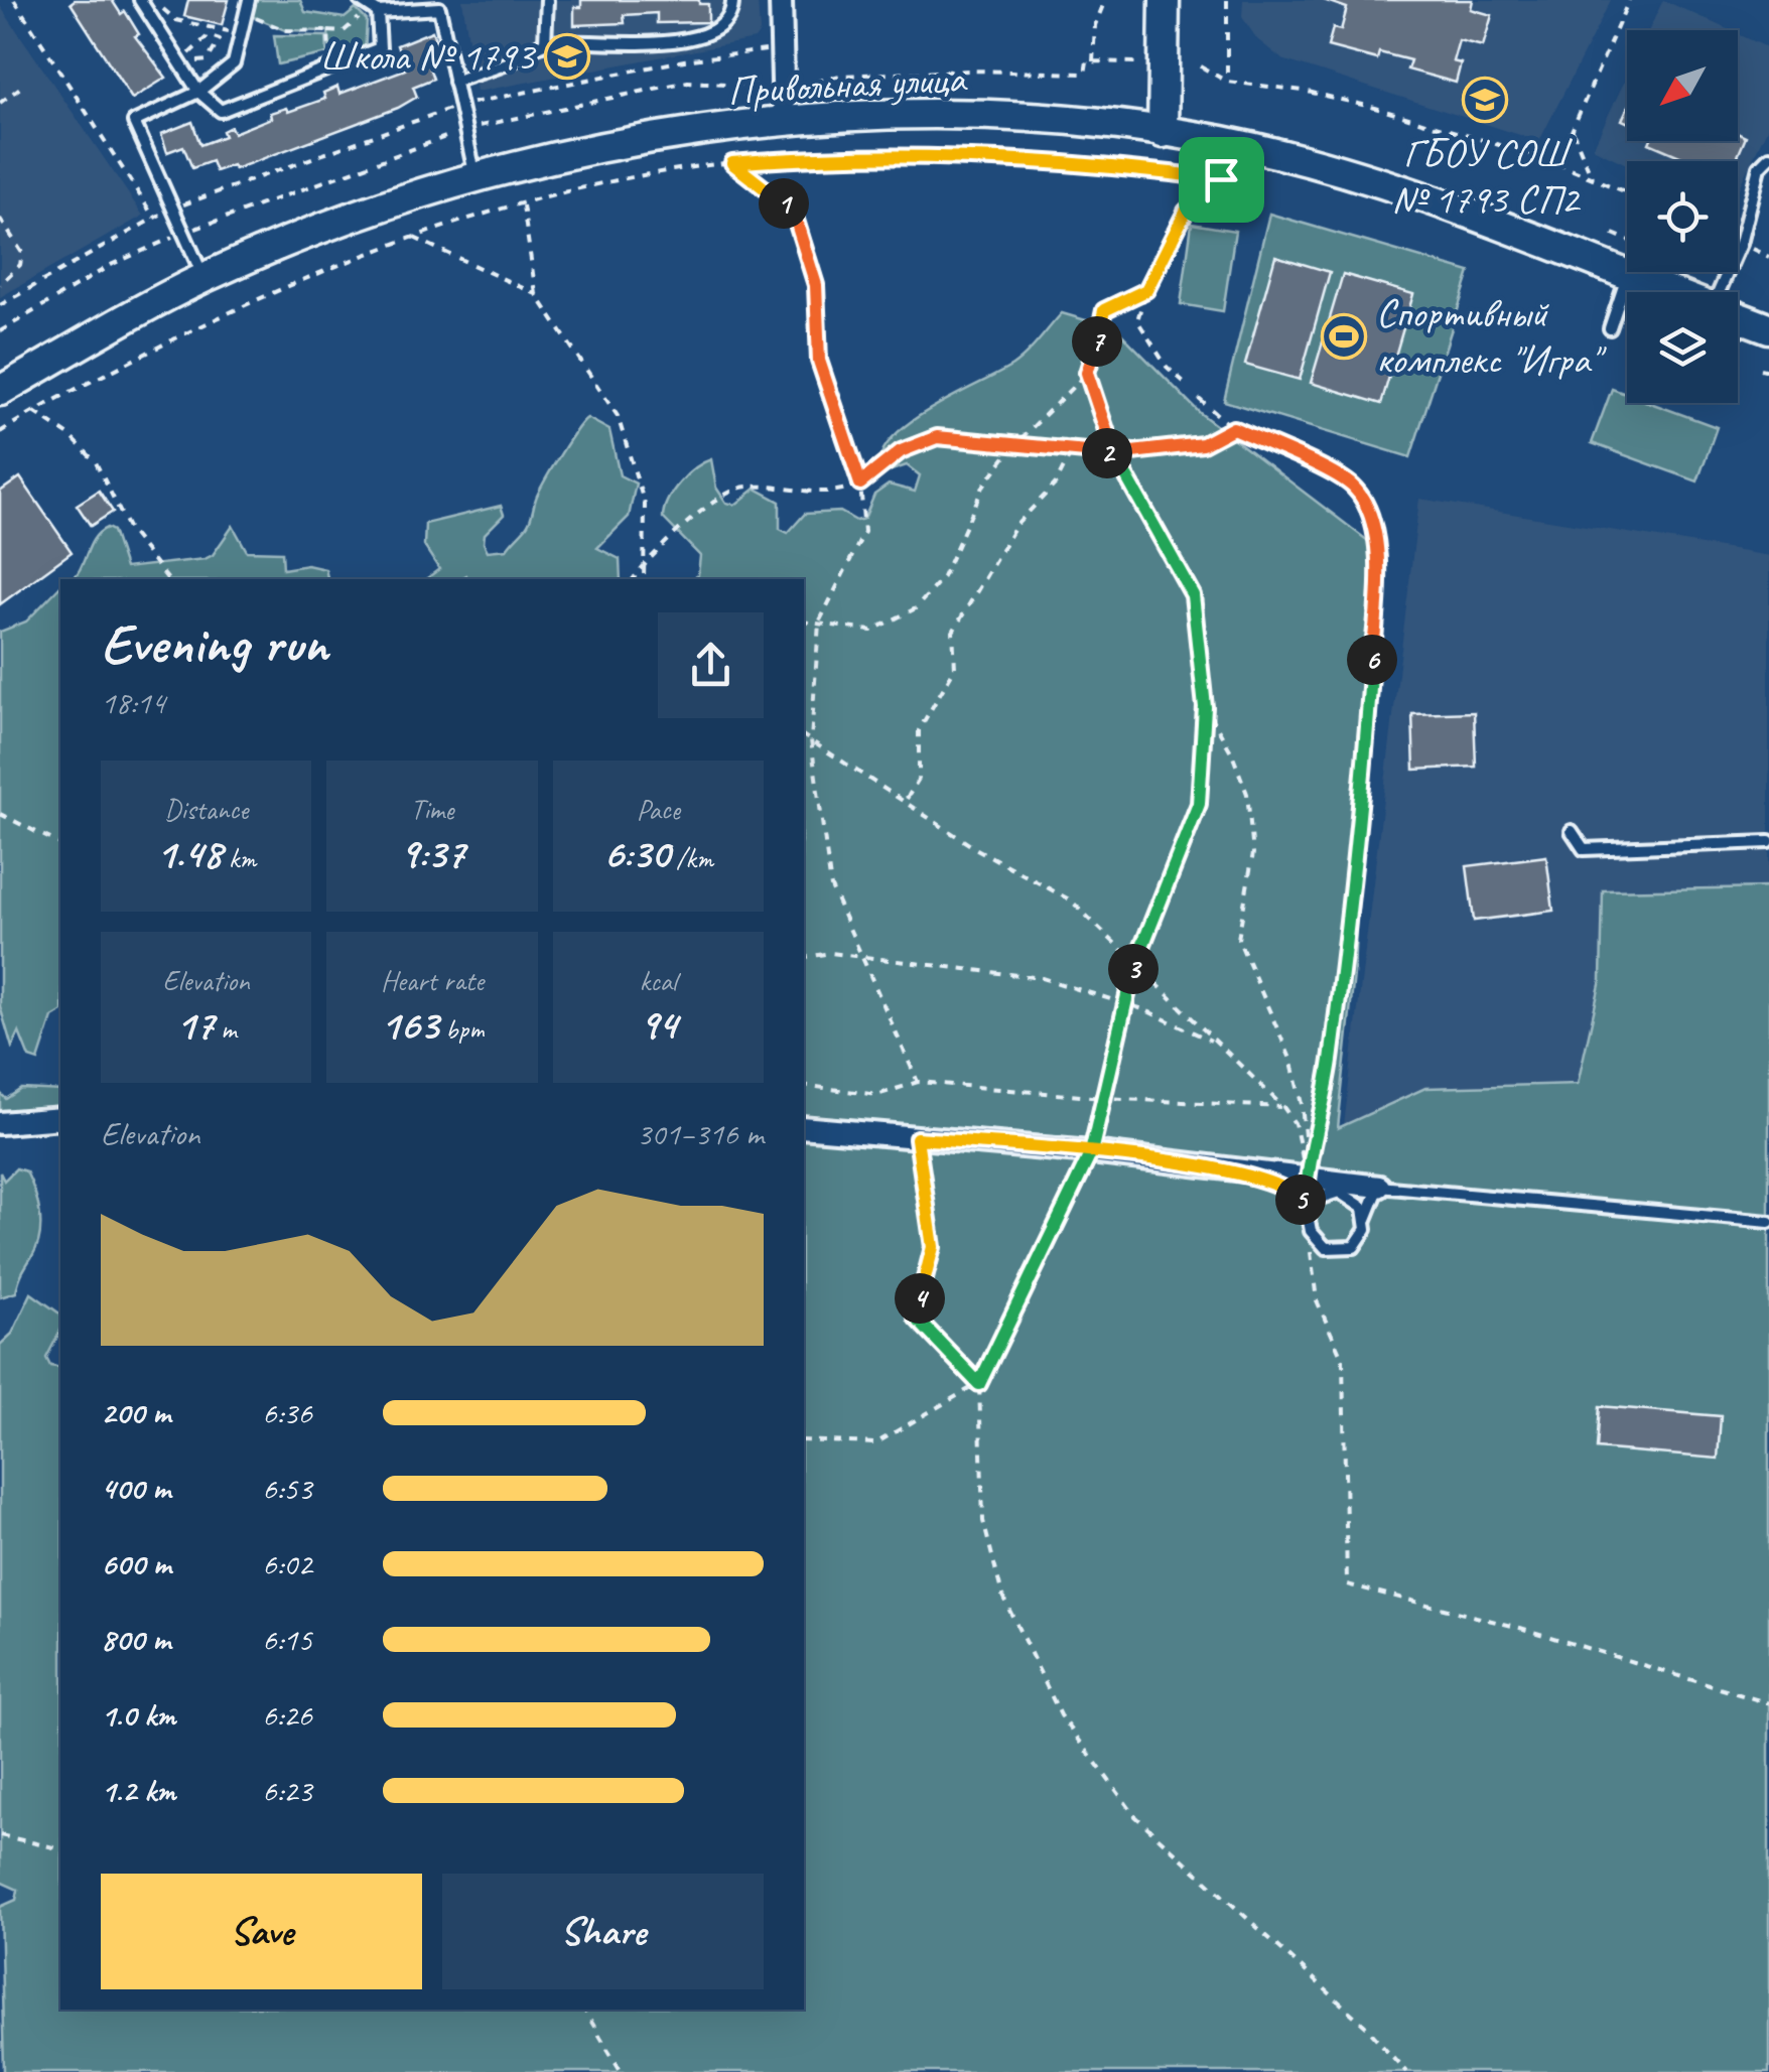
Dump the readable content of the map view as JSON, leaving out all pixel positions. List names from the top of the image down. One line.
{"streets":{"main road":["Привольная улица"]},"places":{"school or university":["Школа № 1793","ГБОУ СОШ № 1793 СП2"],"sports":["Спортивный комплекс \"Игра\""]},"north":"bottom left","page":{"pins":["1","7","2","6","3","5","4"],"heading":["Evening run","18:14"],"stats":[["Distance","1.48 km"],["Time","9:37"],["Pace","6:30 /km"],["Elevation","17 m"],["Heart rate","163 bpm"],["kcal","94"]],"chart":["Elevation","301–316 m"],"list":[{"name":"200 m","note":"6:36"},{"name":"400 m","note":"6:53"},{"name":"600 m","note":"6:02"},{"name":"800 m","note":"6:15"},{"name":"1.0 km","note":"6:26"},{"name":"1.2 km","note":"6:23"}],"buttons":["Save","Share"]}}
